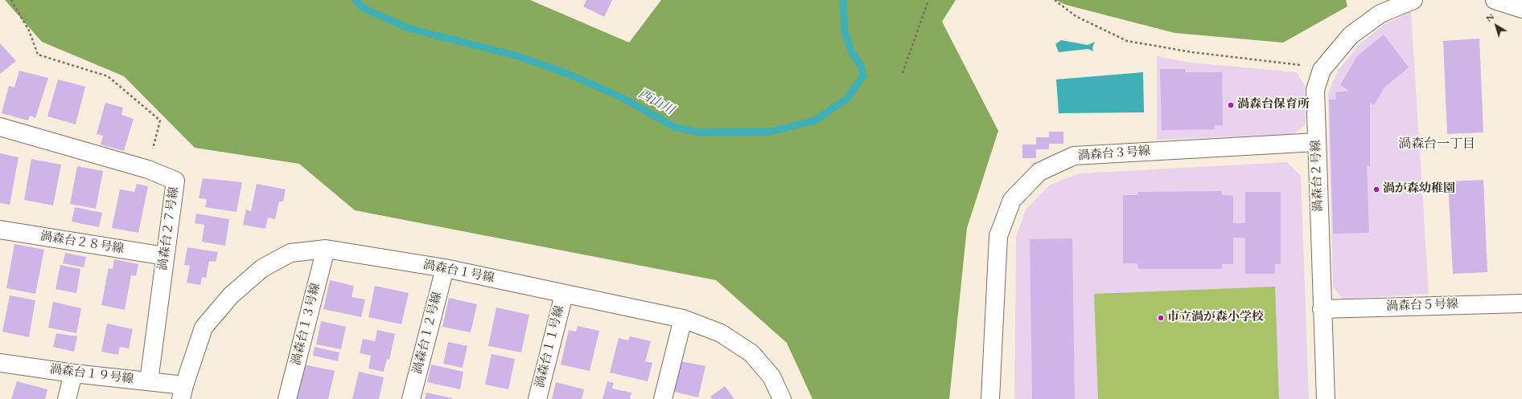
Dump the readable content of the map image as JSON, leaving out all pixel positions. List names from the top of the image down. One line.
{"streets":{"street":["渦森台３号線","渦森台２号線","渦森台２７号線","渦森台２８号線","渦森台１号線","渦森台５号線","渦森台１３号線","渦森台１２号線","渦森台１１号線","渦森台１９号線"]},"crossings":[["渦森台３号線","渦森台２号線"],["渦森台２号線","渦森台５号線"],["渦森台２７号線","渦森台２８号線"],["渦森台２７号線","渦森台１９号線"],["渦森台１号線","渦森台１３号線"],["渦森台１号線","渦森台１２号線"],["渦森台１号線","渦森台１１号線"],["渦森台１号線","渦森台１９号線"]],"districts":["渦森台一丁目"],"water":["西山川"],"places":["渦森台保育所","渦が森幼稚園","市立渦が森小学校"],"north":"top left"}
